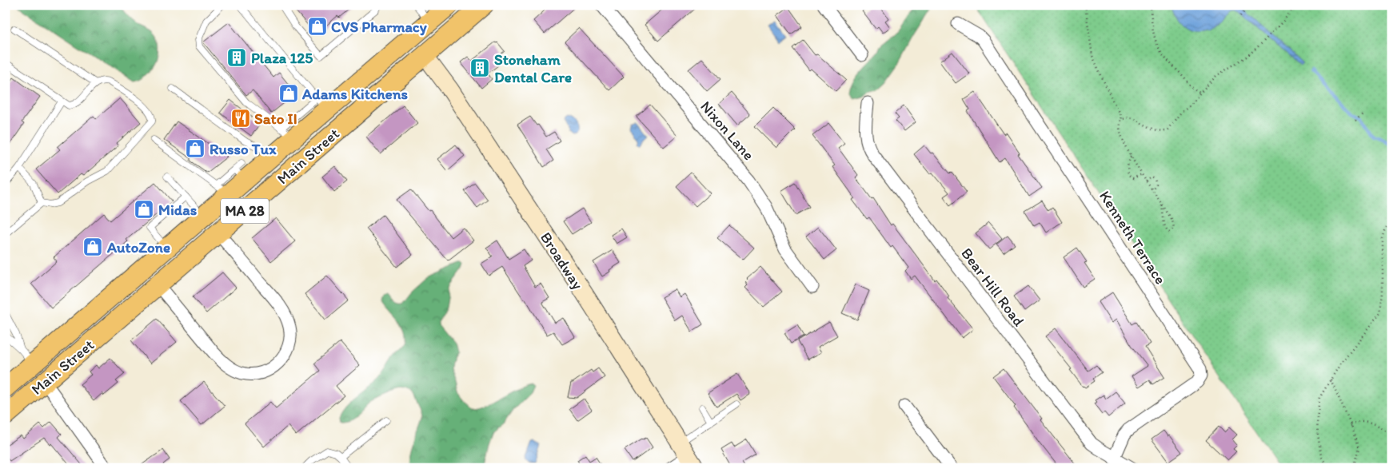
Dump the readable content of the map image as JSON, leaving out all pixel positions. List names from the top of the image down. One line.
{"streets":{"main road":["Main Street","MA 28","Broadway"],"street":["Nixon Lane","Kenneth Terrace","Bear Hill Road"]},"crossings":[["Main Street","Broadway"],["Kenneth Terrace","Bear Hill Road"]],"places":{"shop":["CVS Pharmacy","Adams Kitchens","Russo Tux","Midas","AutoZone"],"building":["Plaza 125","Stoneham Dental Care"],"restaurant":["Sato II"]}}
